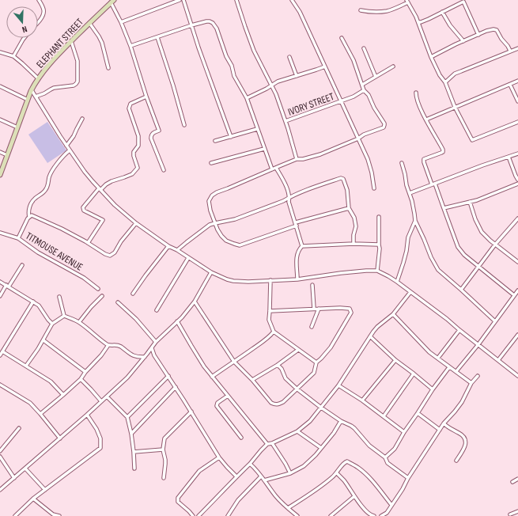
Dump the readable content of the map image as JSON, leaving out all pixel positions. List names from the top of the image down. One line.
{"streets":{"main road":["ELEPHANT STREET"],"street":["IVORY STREET","TITMOUSE AVENUE"]},"north":"bottom"}
